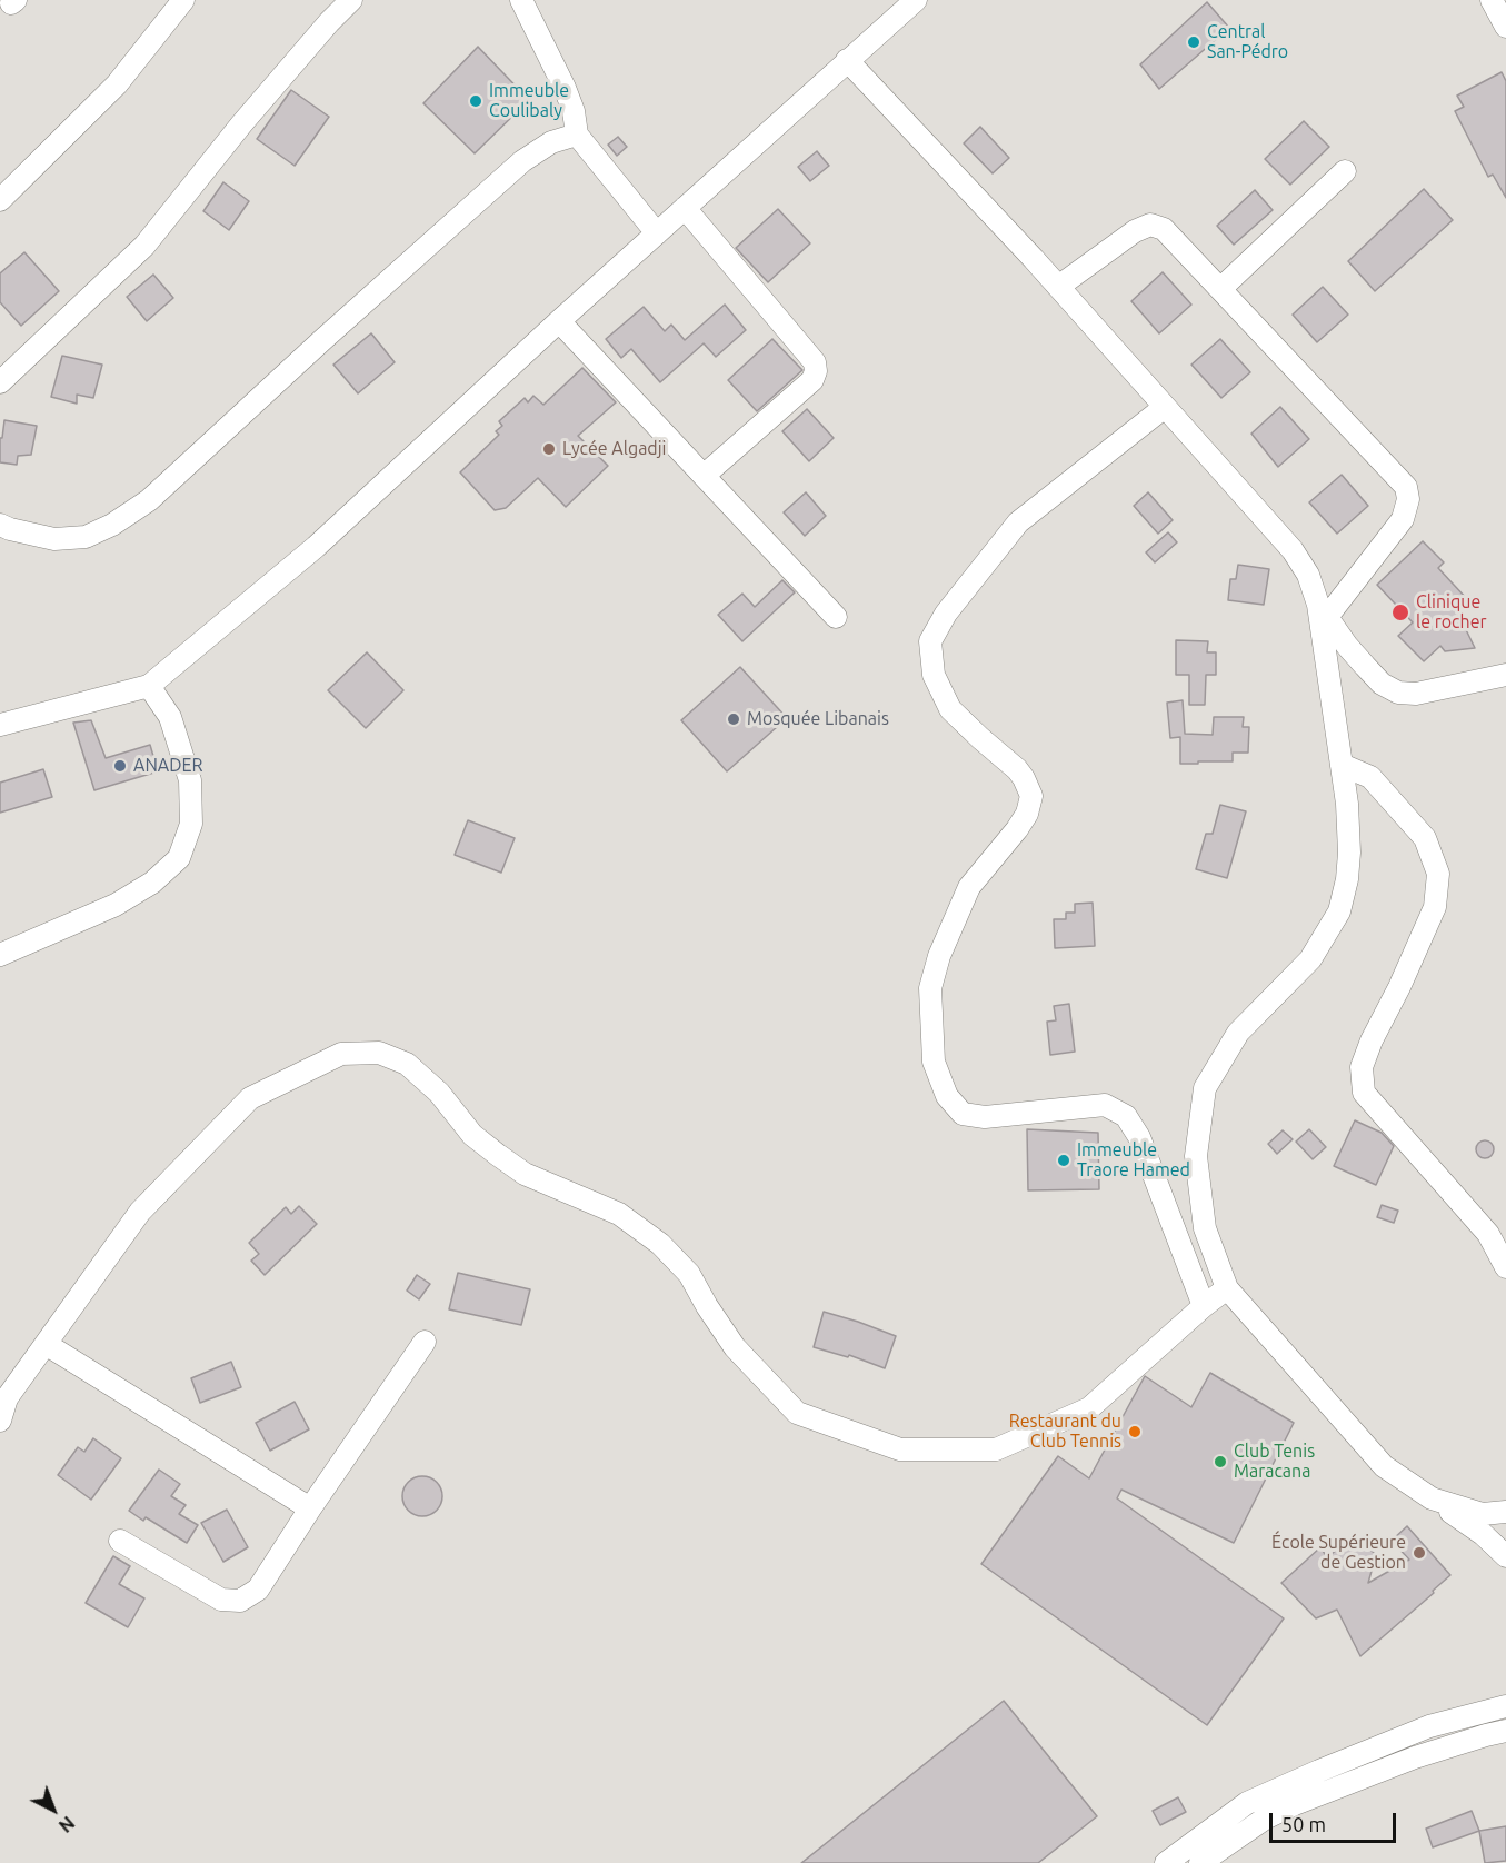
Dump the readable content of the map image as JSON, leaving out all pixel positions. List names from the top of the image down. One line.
{"places":["Central San-Pédro","Immeuble Coulibaly","Lycée Algadji","Clinique le rocher","Mosquée Libanais","ANADER","Immeuble Traore Hamed","Restaurant du Club Tennis","Club Tenis Maracana","École Supérieure de Gestion"],"scale_bar":"50 m","north":"bottom right"}
